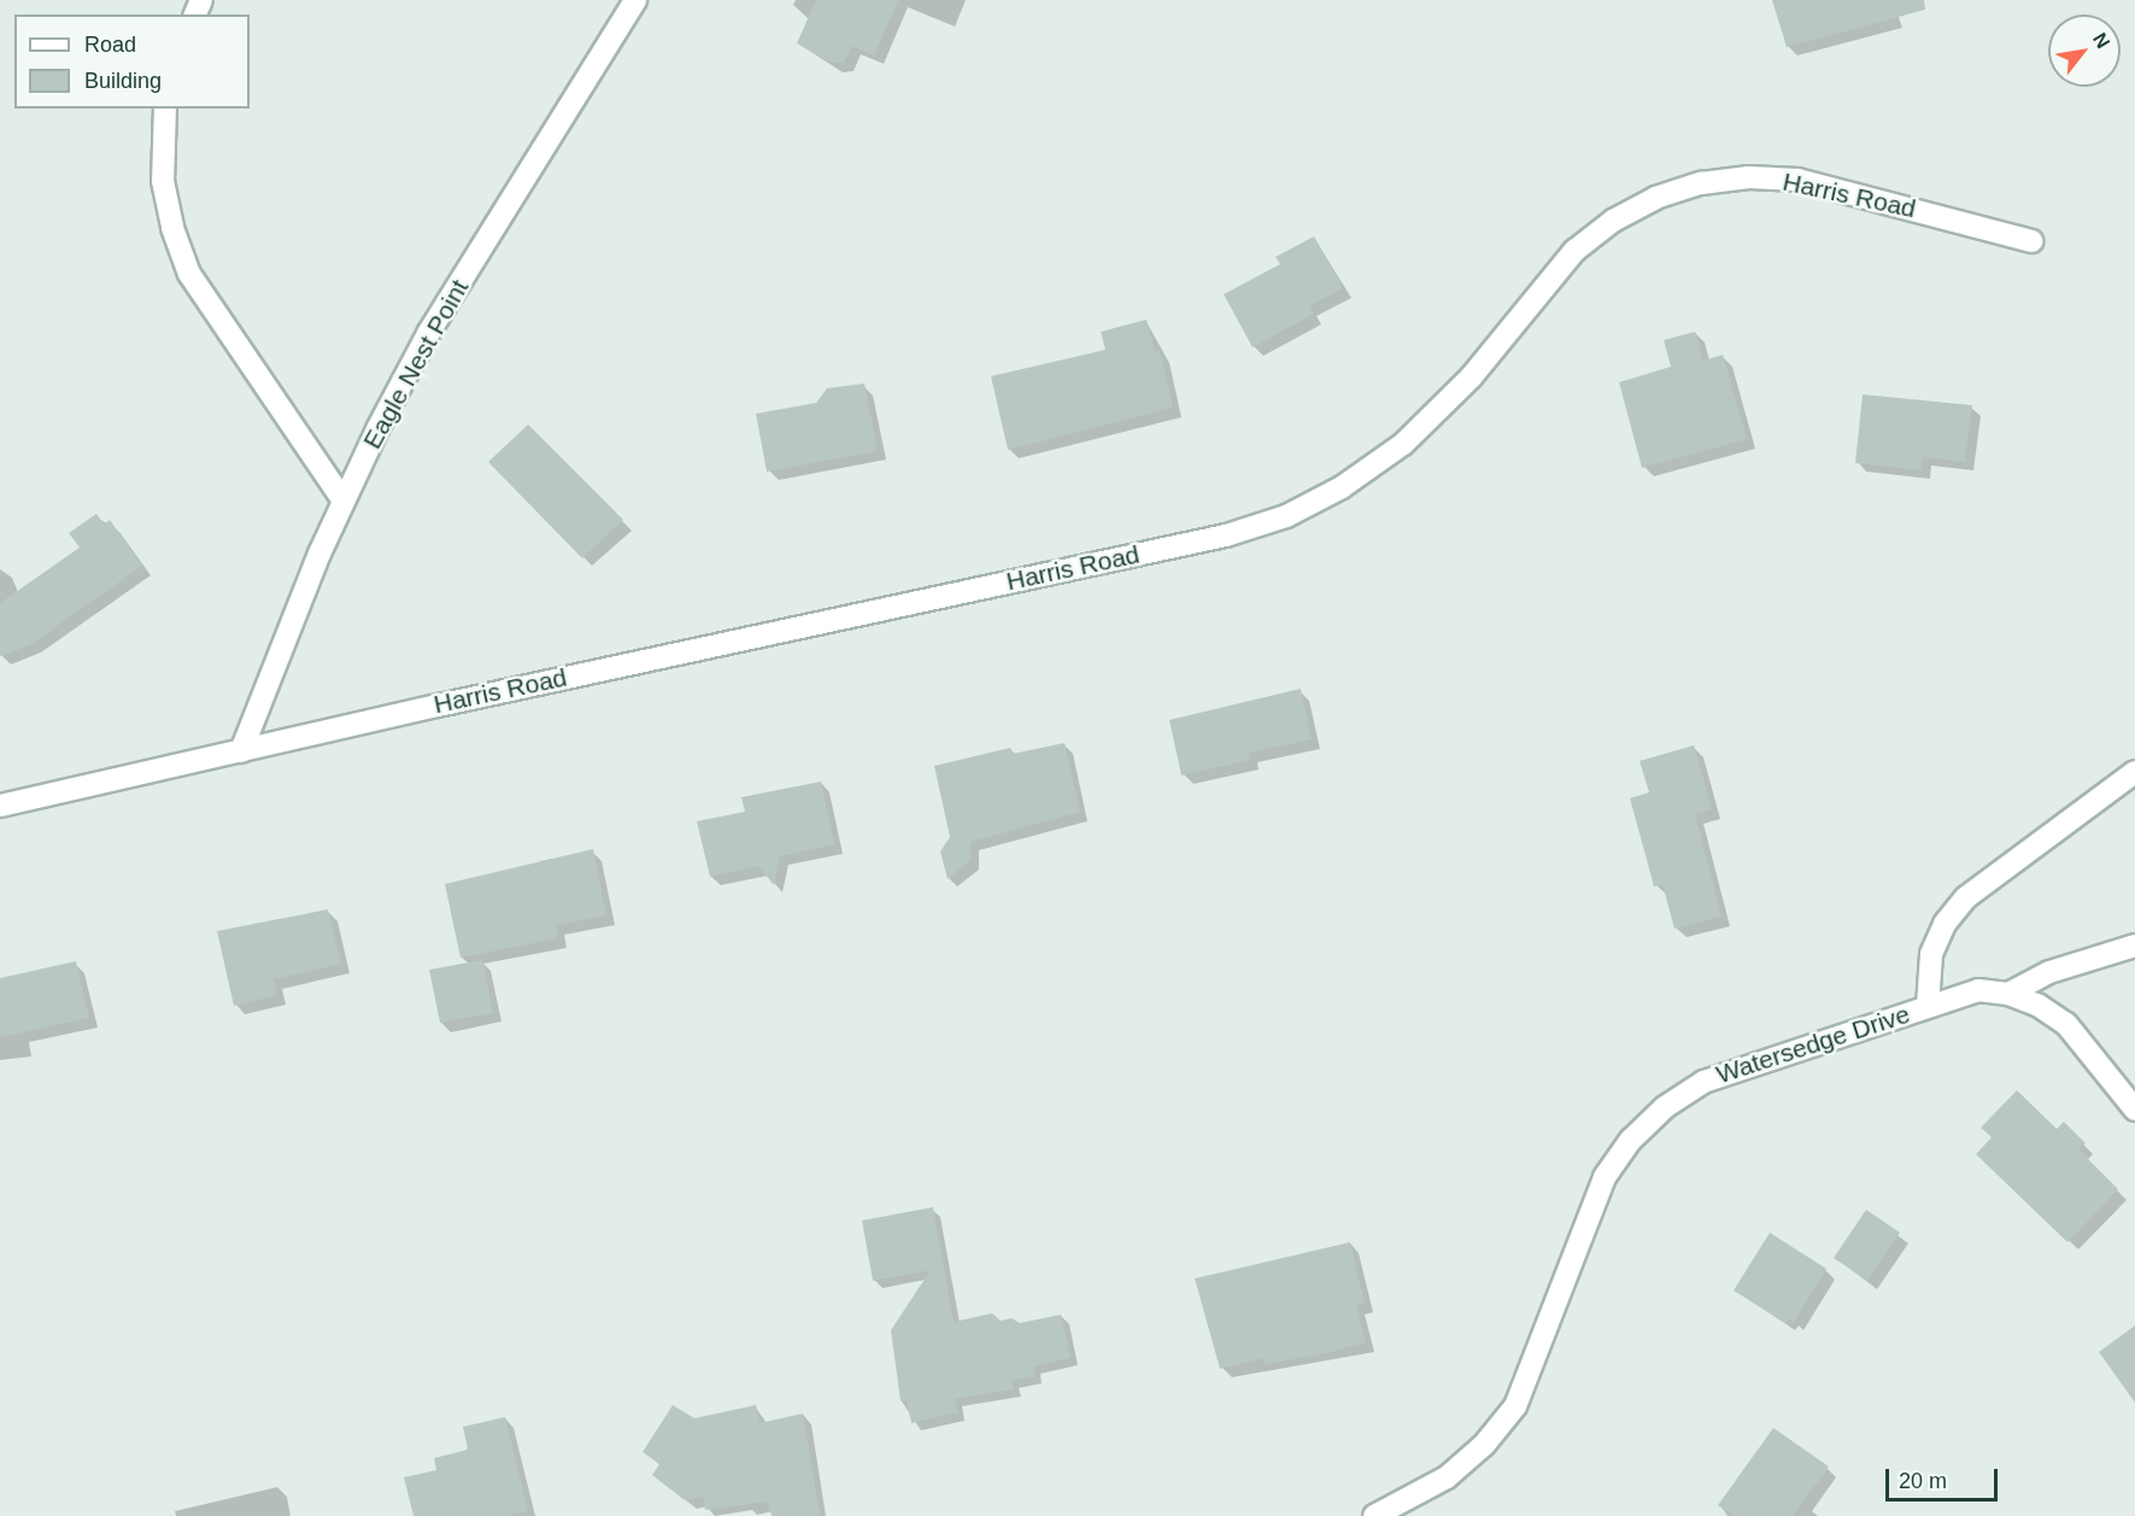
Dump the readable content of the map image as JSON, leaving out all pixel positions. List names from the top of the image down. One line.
{"streets":{"street":["Harris Road","Eagle Nest Point","Watersedge Drive"]},"crossings":[["Harris Road","Eagle Nest Point"]],"legend":["Road","Building"],"scale_bar":"20 m","north":"top right"}
